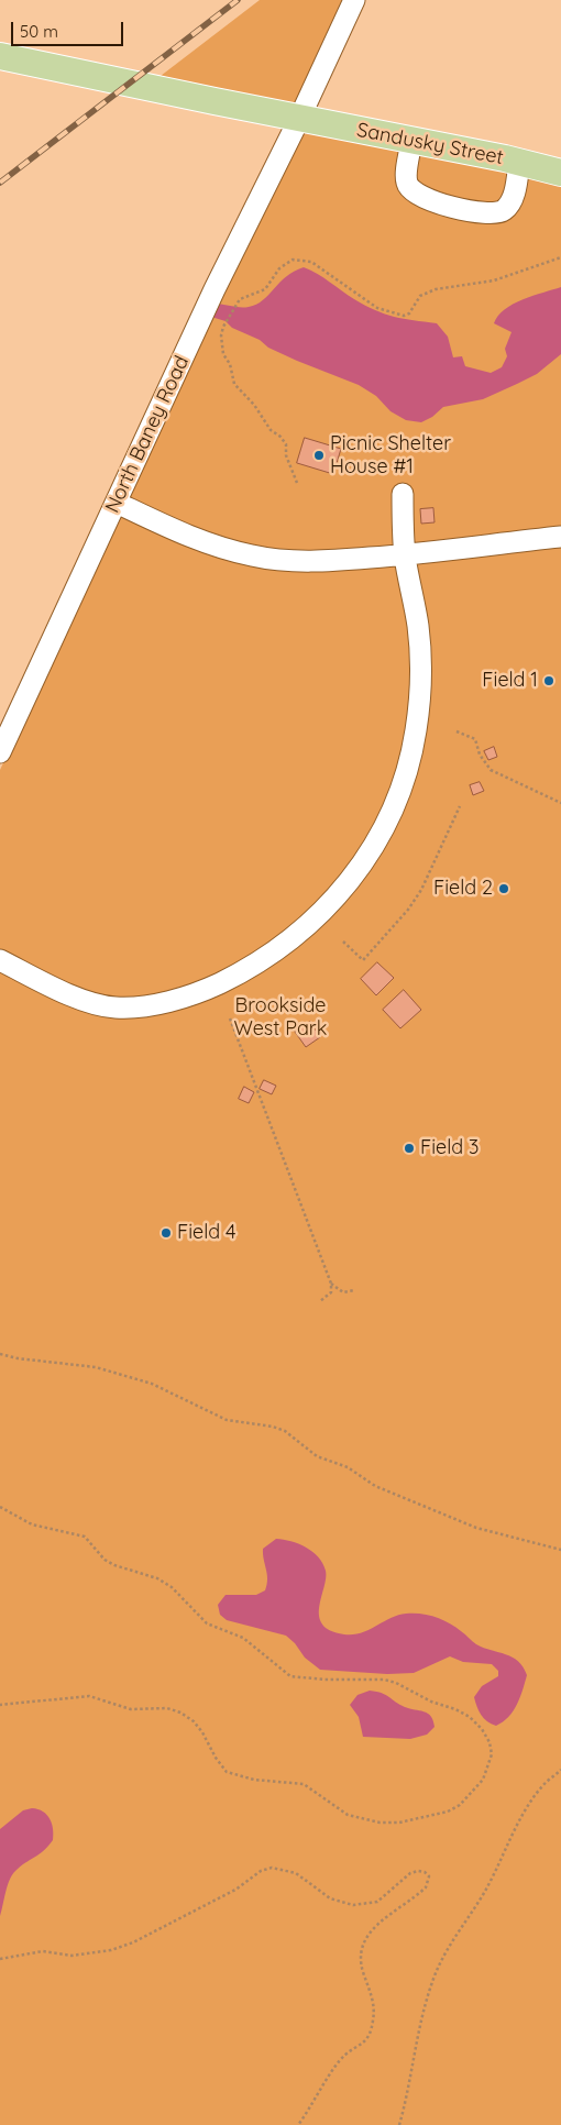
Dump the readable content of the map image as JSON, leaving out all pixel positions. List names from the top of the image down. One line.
{"streets":{"main road":["Sandusky Street"],"street":["North Baney Road"]},"crossings":[["Sandusky Street","North Baney Road"]],"parks":["Brookside West Park"],"places":["Picnic Shelter House #1","Field 1","Field 2","Field 3","Field 4"],"scale_bar":"50 m"}
